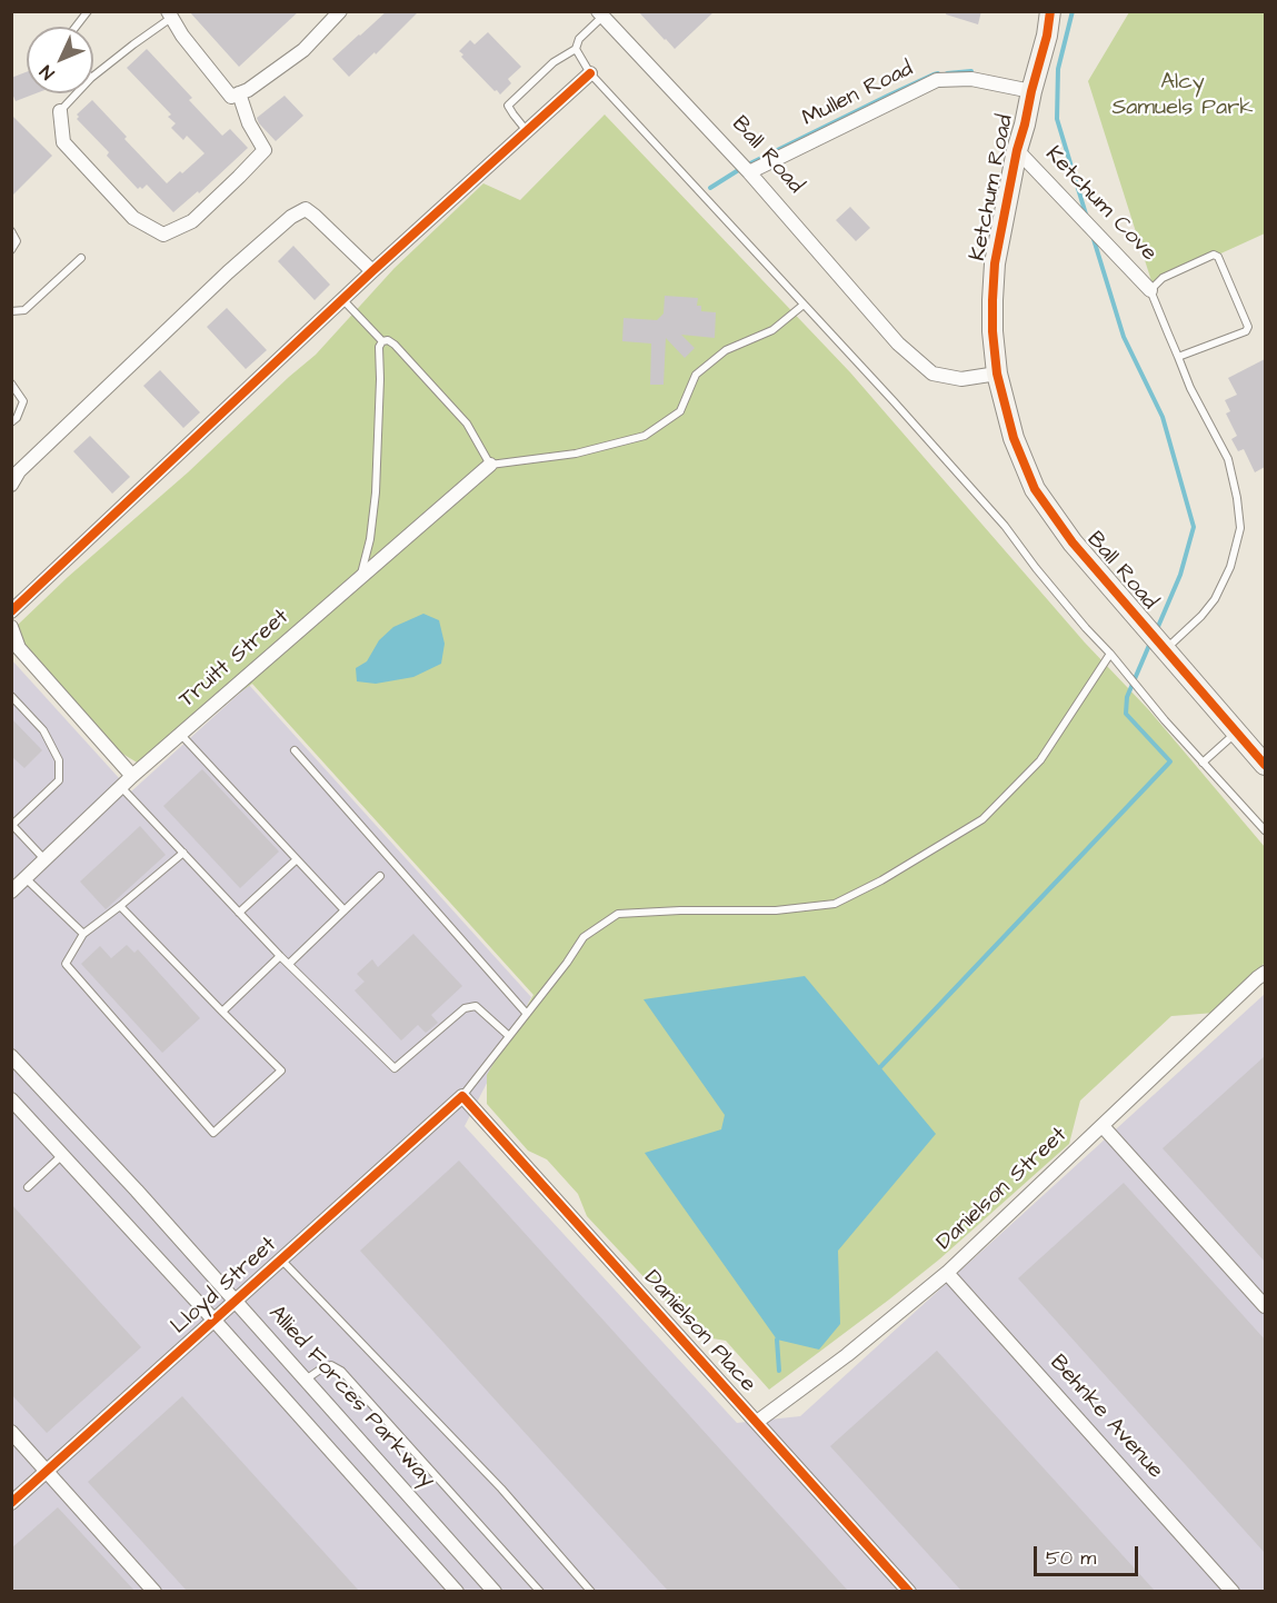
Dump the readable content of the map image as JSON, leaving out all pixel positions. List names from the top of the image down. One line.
{"streets":{"main road":["Ball Road","Ketchum Road"],"street":["Mullen Road","Ketchum Cove","Truitt Street","Danielson Street","Lloyd Street","Danielson Place","Allied Forces Parkway","Behnke Avenue"]},"crossings":[["Mullen Road","Ball Road"],["Mullen Road","Ketchum Road"],["Ball Road","Ketchum Road"],["Ketchum Road","Ketchum Cove"],["Danielson Street","Danielson Place"],["Danielson Street","Behnke Avenue"],["Lloyd Street","Danielson Place"],["Lloyd Street","Allied Forces Parkway"]],"parks":["Alcy Samuels Park"],"scale_bar":"50 m","north":"bottom left"}
